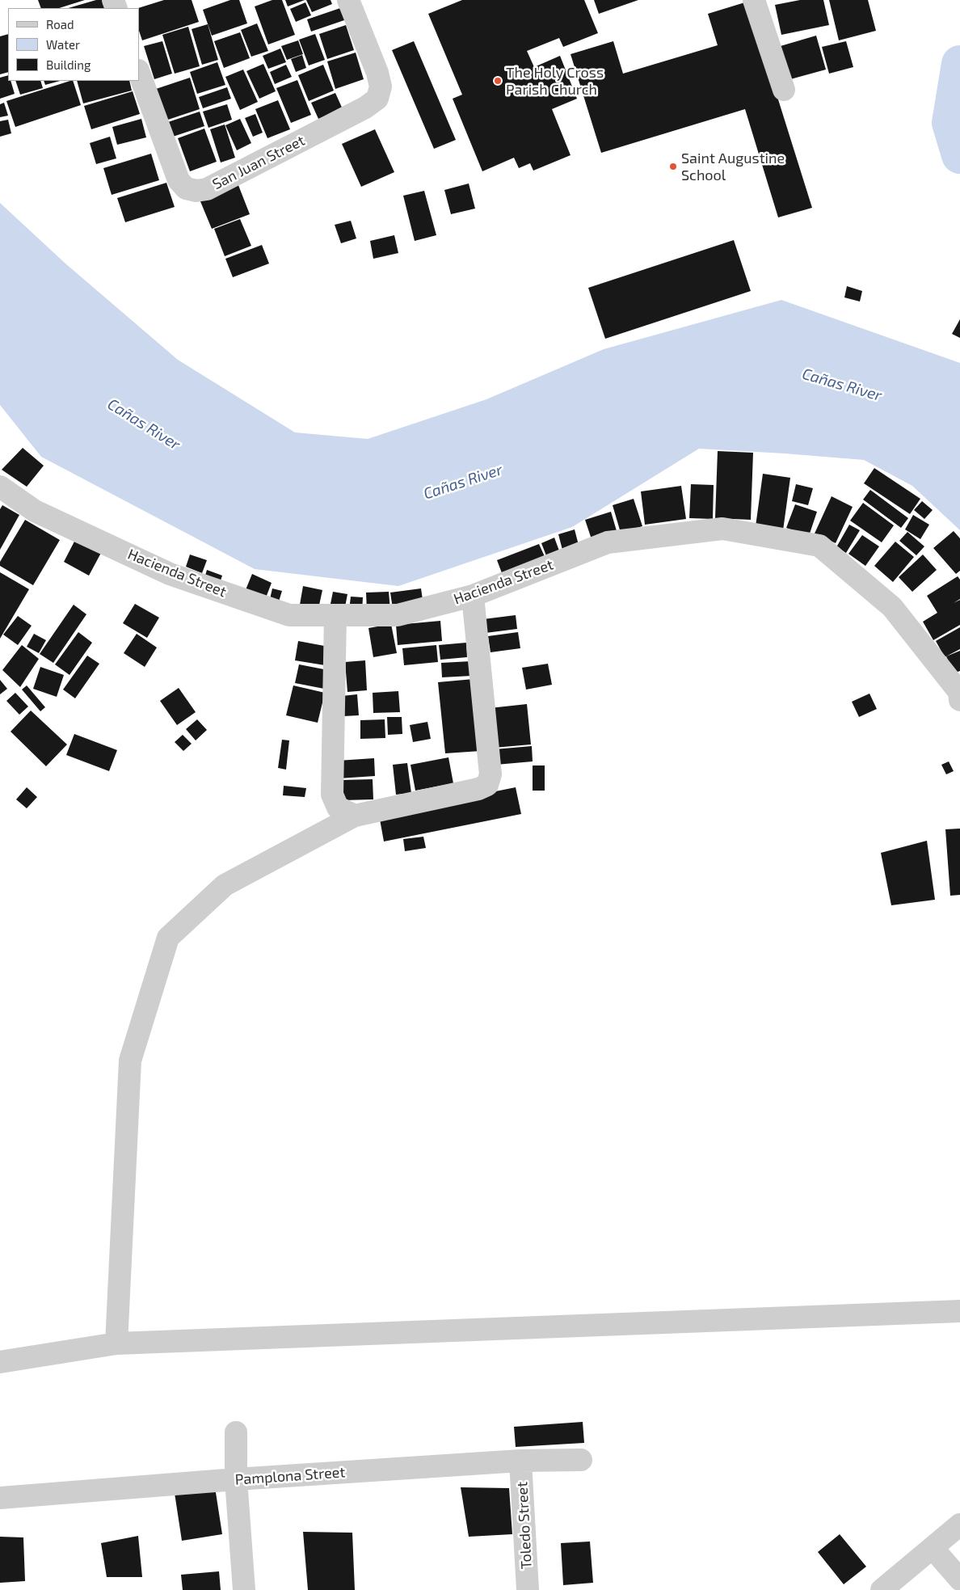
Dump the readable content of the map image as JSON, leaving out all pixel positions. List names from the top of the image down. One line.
{"streets":{"street":["San Juan Street","Hacienda Street","Pamplona Street","Toledo Street"]},"crossings":[["Pamplona Street","Toledo Street"]],"water":["Cañas River"],"places":["The Holy Cross Parish Church","Saint Augustine School"],"legend":["Road","Water","Building"]}
